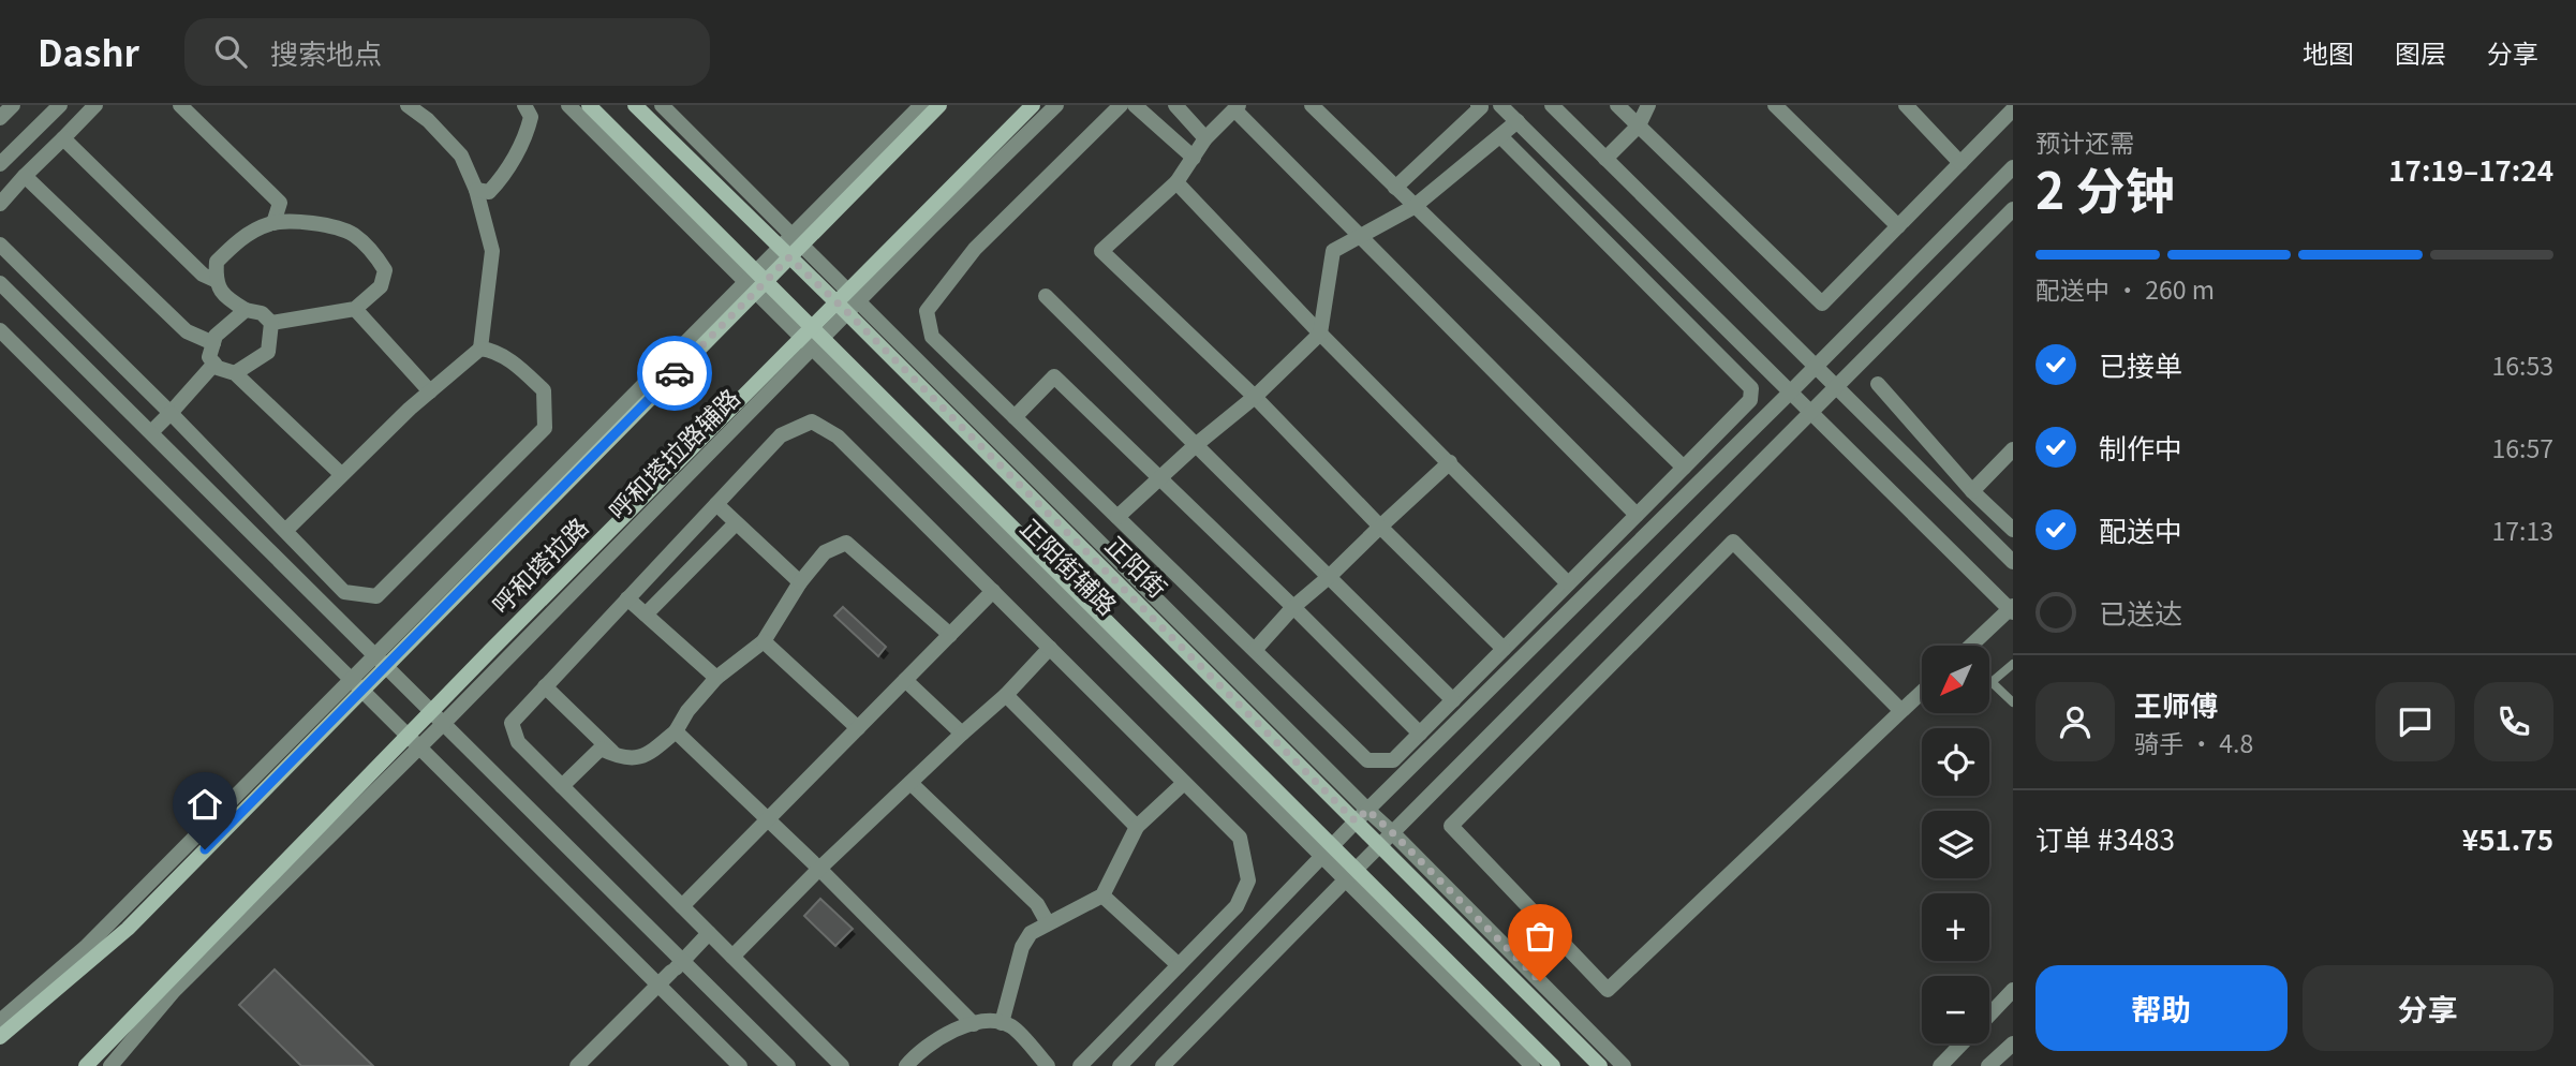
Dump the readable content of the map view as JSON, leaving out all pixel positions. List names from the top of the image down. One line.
{"streets":{"main road":["呼和塔拉路","正阳街"],"street":["呼和塔拉路辅路","正阳街辅路"]},"crossings":[["呼和塔拉路辅路","呼和塔拉路"],["呼和塔拉路辅路","正阳街辅路"],["呼和塔拉路辅路","正阳街"],["呼和塔拉路","正阳街辅路"],["呼和塔拉路","正阳街"],["正阳街辅路","正阳街"]],"north":"bottom left","page":{"header":"Dashr","search":"搜索地点","nav":["地图","图层","分享"],"heading":["2 分钟","预计还需","17:19–17:24"],"panel":["王师傅","骑手 · 4.8","订单 #3483","¥51.75"],"bar":"配送中 · 260 m","list":[["已接单","16:53"],["制作中","16:57"],["配送中","17:13"],"已送达"],"map_buttons":["+","−"],"buttons":["帮助","分享"]}}
